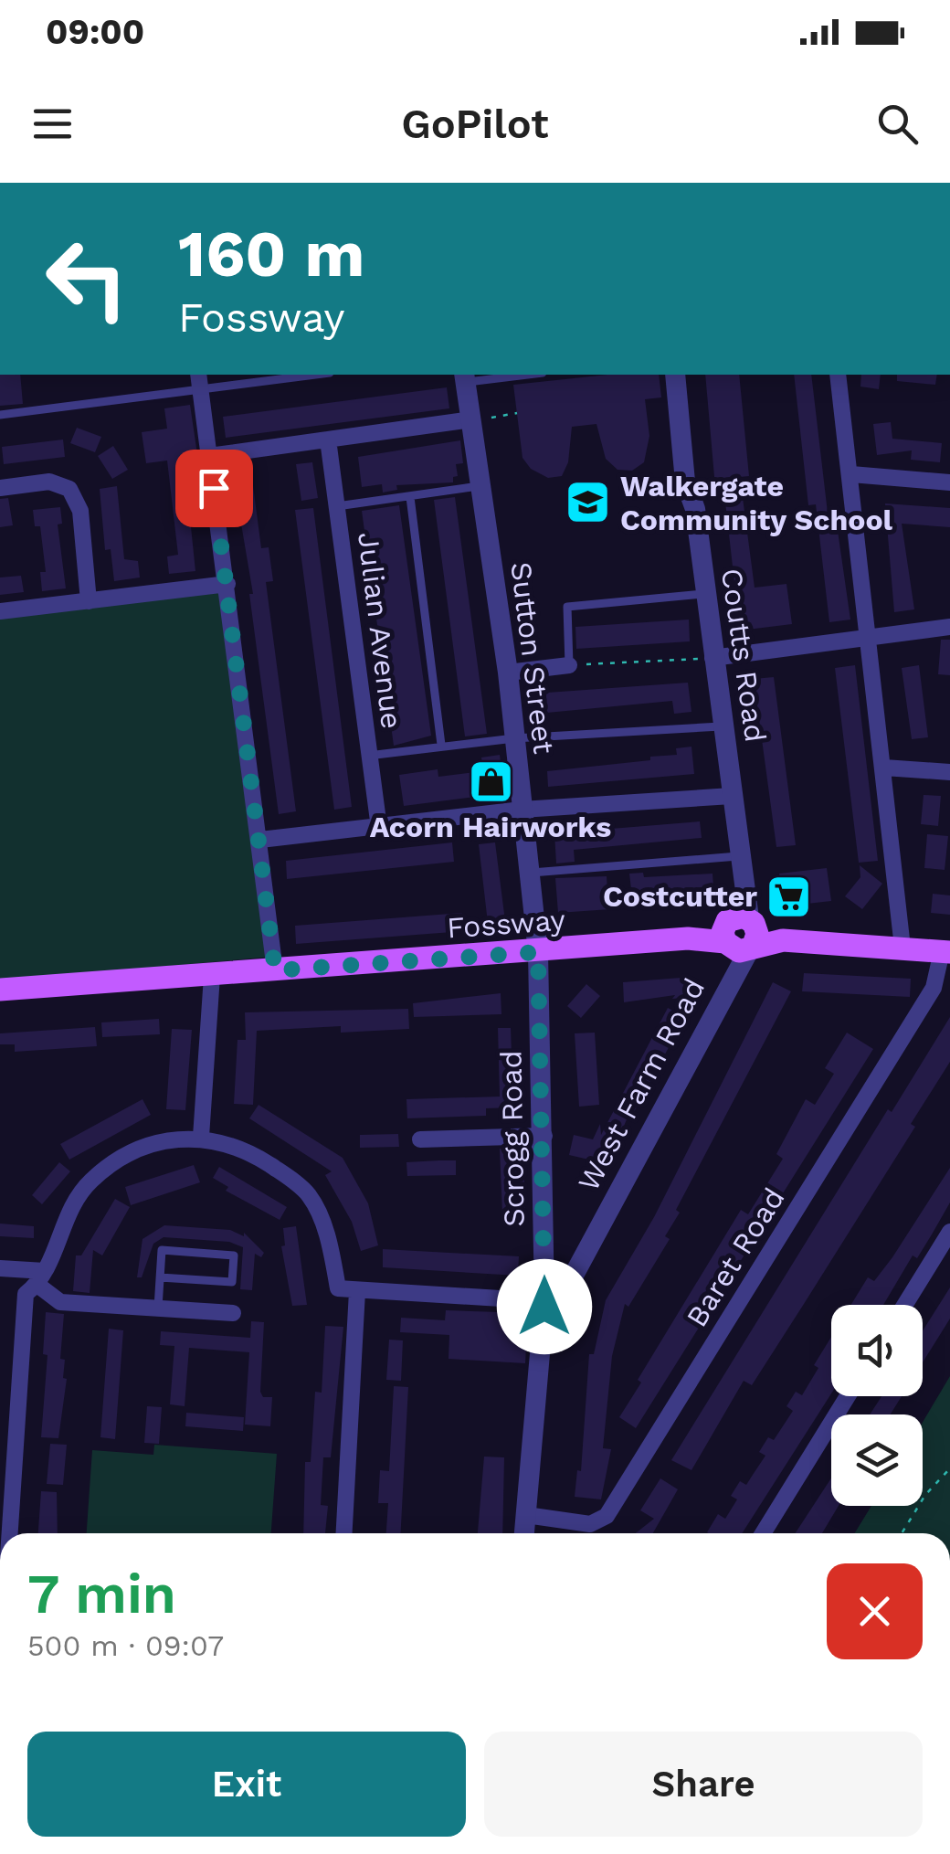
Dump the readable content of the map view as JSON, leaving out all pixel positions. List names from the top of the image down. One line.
{"streets":{"main road":["Fossway"],"street":["Julian Avenue","Coutts Road","Sutton Street","West Farm Road","Scrogg Road","Baret Road"]},"crossings":[["Coutts Road","Fossway"],["Coutts Road","West Farm Road"],["Sutton Street","Fossway"],["Sutton Street","Scrogg Road"],["Fossway","West Farm Road"],["Fossway","Scrogg Road"],["Fossway","Baret Road"],["West Farm Road","Scrogg Road"],["Scrogg Road","Baret Road"]],"places":{"school or university":["Walkergate Community School"],"shop":["Acorn Hairworks"],"supermarket":["Costcutter"]},"page":{"status":"09:00","header":"GoPilot","turn":["160 m","Fossway"],"heading":["7 min","500 m · 09:07"],"buttons":["Exit","Share"]}}
